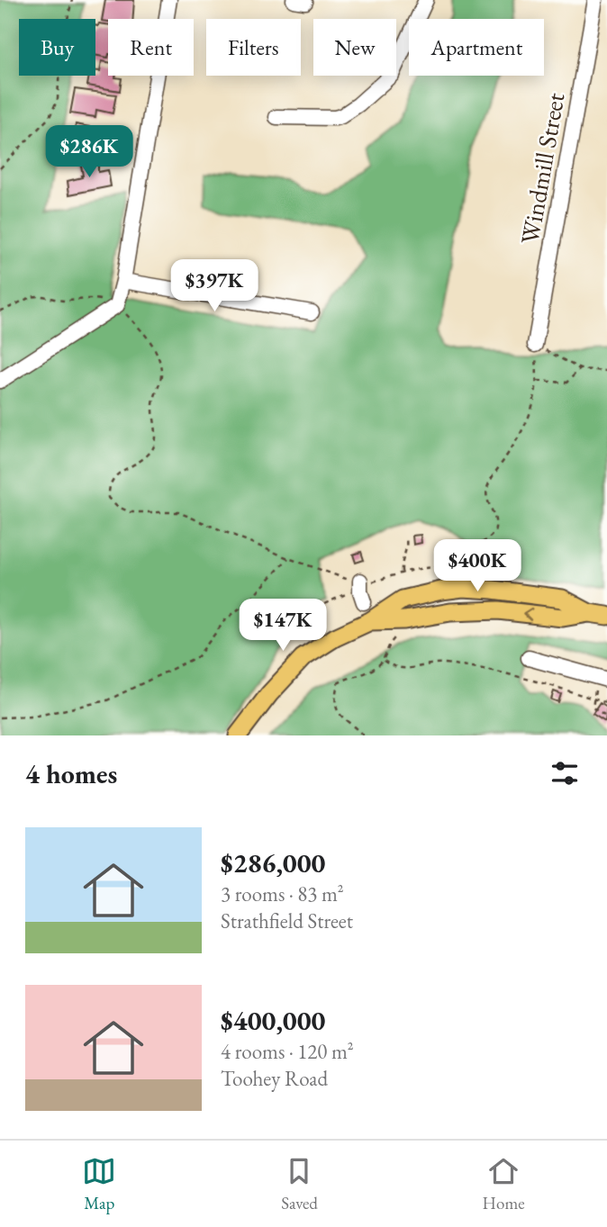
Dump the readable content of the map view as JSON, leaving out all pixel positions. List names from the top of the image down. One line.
{"streets":{"street":["Windmill Street"]},"page":{"chip":["Buy","Rent","Filters","New","Apartment"],"price":["$286K","$397K","$400K","$147K"],"heading":"4 homes","list":[{"name":"$286,000","note":"3 rooms · 83 m² · Strathfield Street"},{"name":"$400,000","note":"4 rooms · 120 m² · Toohey Road"}],"tabs":["Map","Saved","Home"]}}
